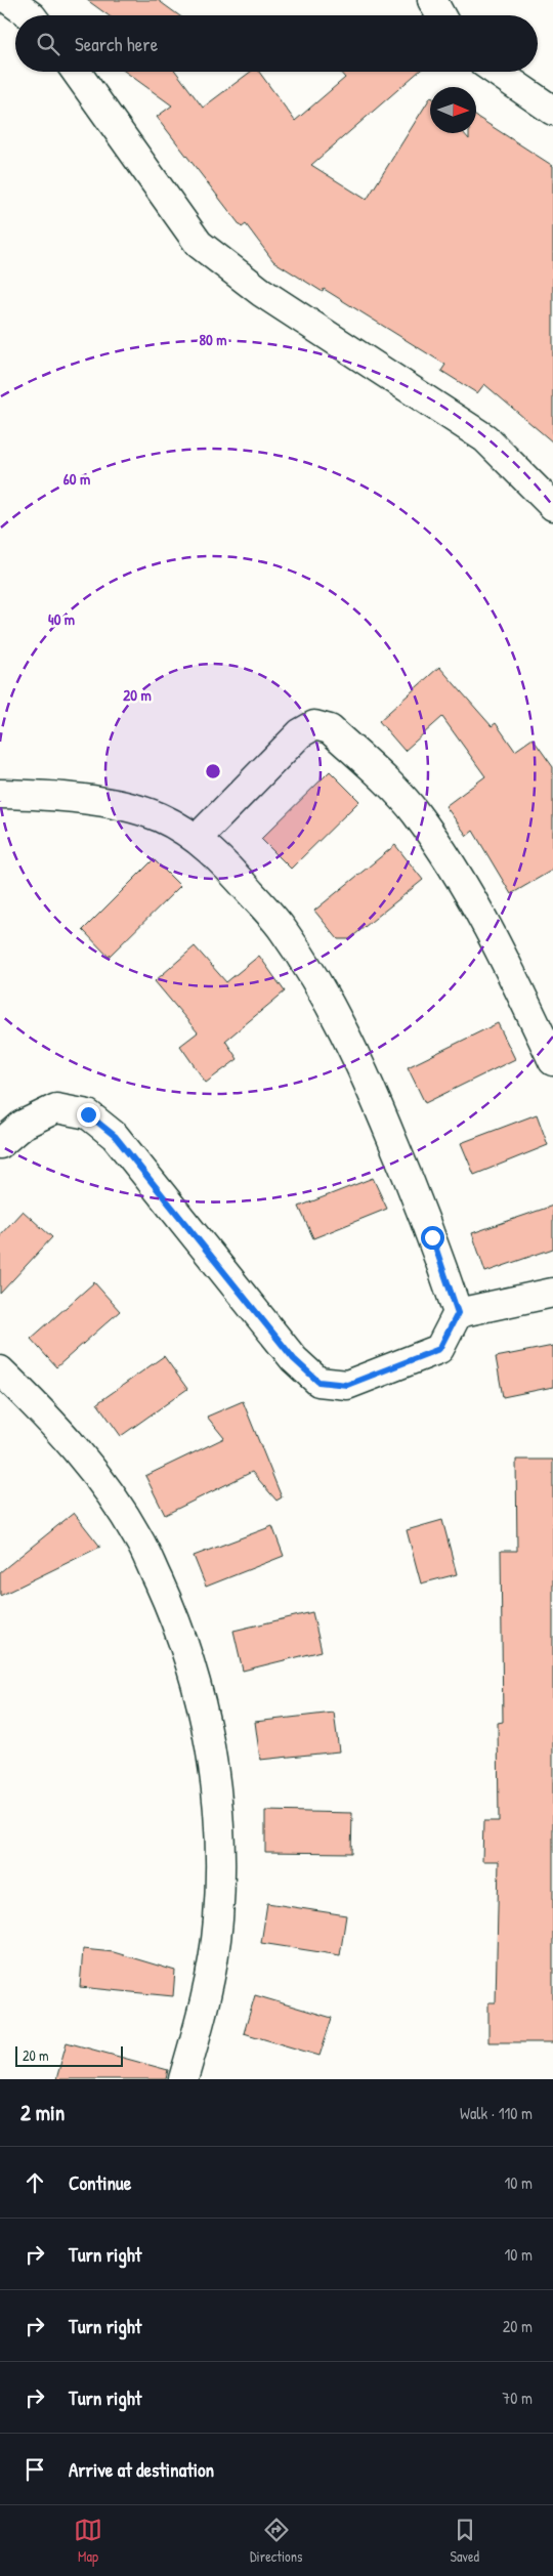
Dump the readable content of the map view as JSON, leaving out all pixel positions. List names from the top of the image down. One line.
{"scale_bar":"20 m","north":"right","page":{"search":"Search here","scale":"20 m","heading":["2 min","Walk · 110 m"],"list":[["Continue","10 m"],["Turn right","10 m"],["Turn right","20 m"],["Turn right","70 m"],"Arrive at destination"],"nav":["Map","Directions","Saved"]},"rings":["80 m","60 m","40 m","20 m"]}
